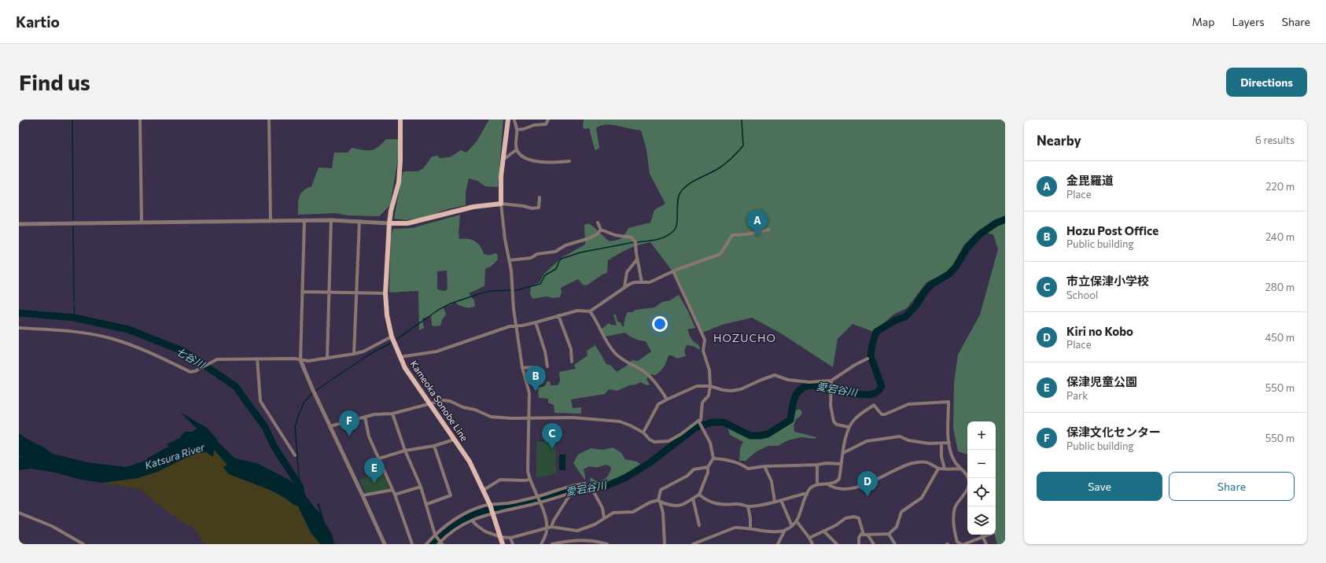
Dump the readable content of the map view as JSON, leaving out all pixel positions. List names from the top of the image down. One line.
{"streets":{"main road":["Kameoka Sonobe Line"]},"districts":["HOZUCHO"],"water":["七谷川","愛宕谷川","Katsura River"],"page":{"header":"Kartio","nav":["Map","Layers","Share"],"buttons":["Directions",["Save","Share"]],"title":"Find us","heading":["Nearby","6 results"],"list":[{"mark":"A","name":"金毘羅道","note":"Place","value":"220 m"},{"mark":"B","name":"Hozu Post Office","note":"Public building","value":"240 m"},{"mark":"C","name":"市立保津小学校","note":"School","value":"280 m"},{"mark":"D","name":"Kiri no Kobo","note":"Place","value":"450 m"},{"mark":"E","name":"保津児童公園","note":"Park","value":"550 m"},{"mark":"F","name":"保津文化センター","note":"Public building","value":"550 m"}],"pins":["A","B","F","C","E","D"],"map_buttons":["+","−"]}}
